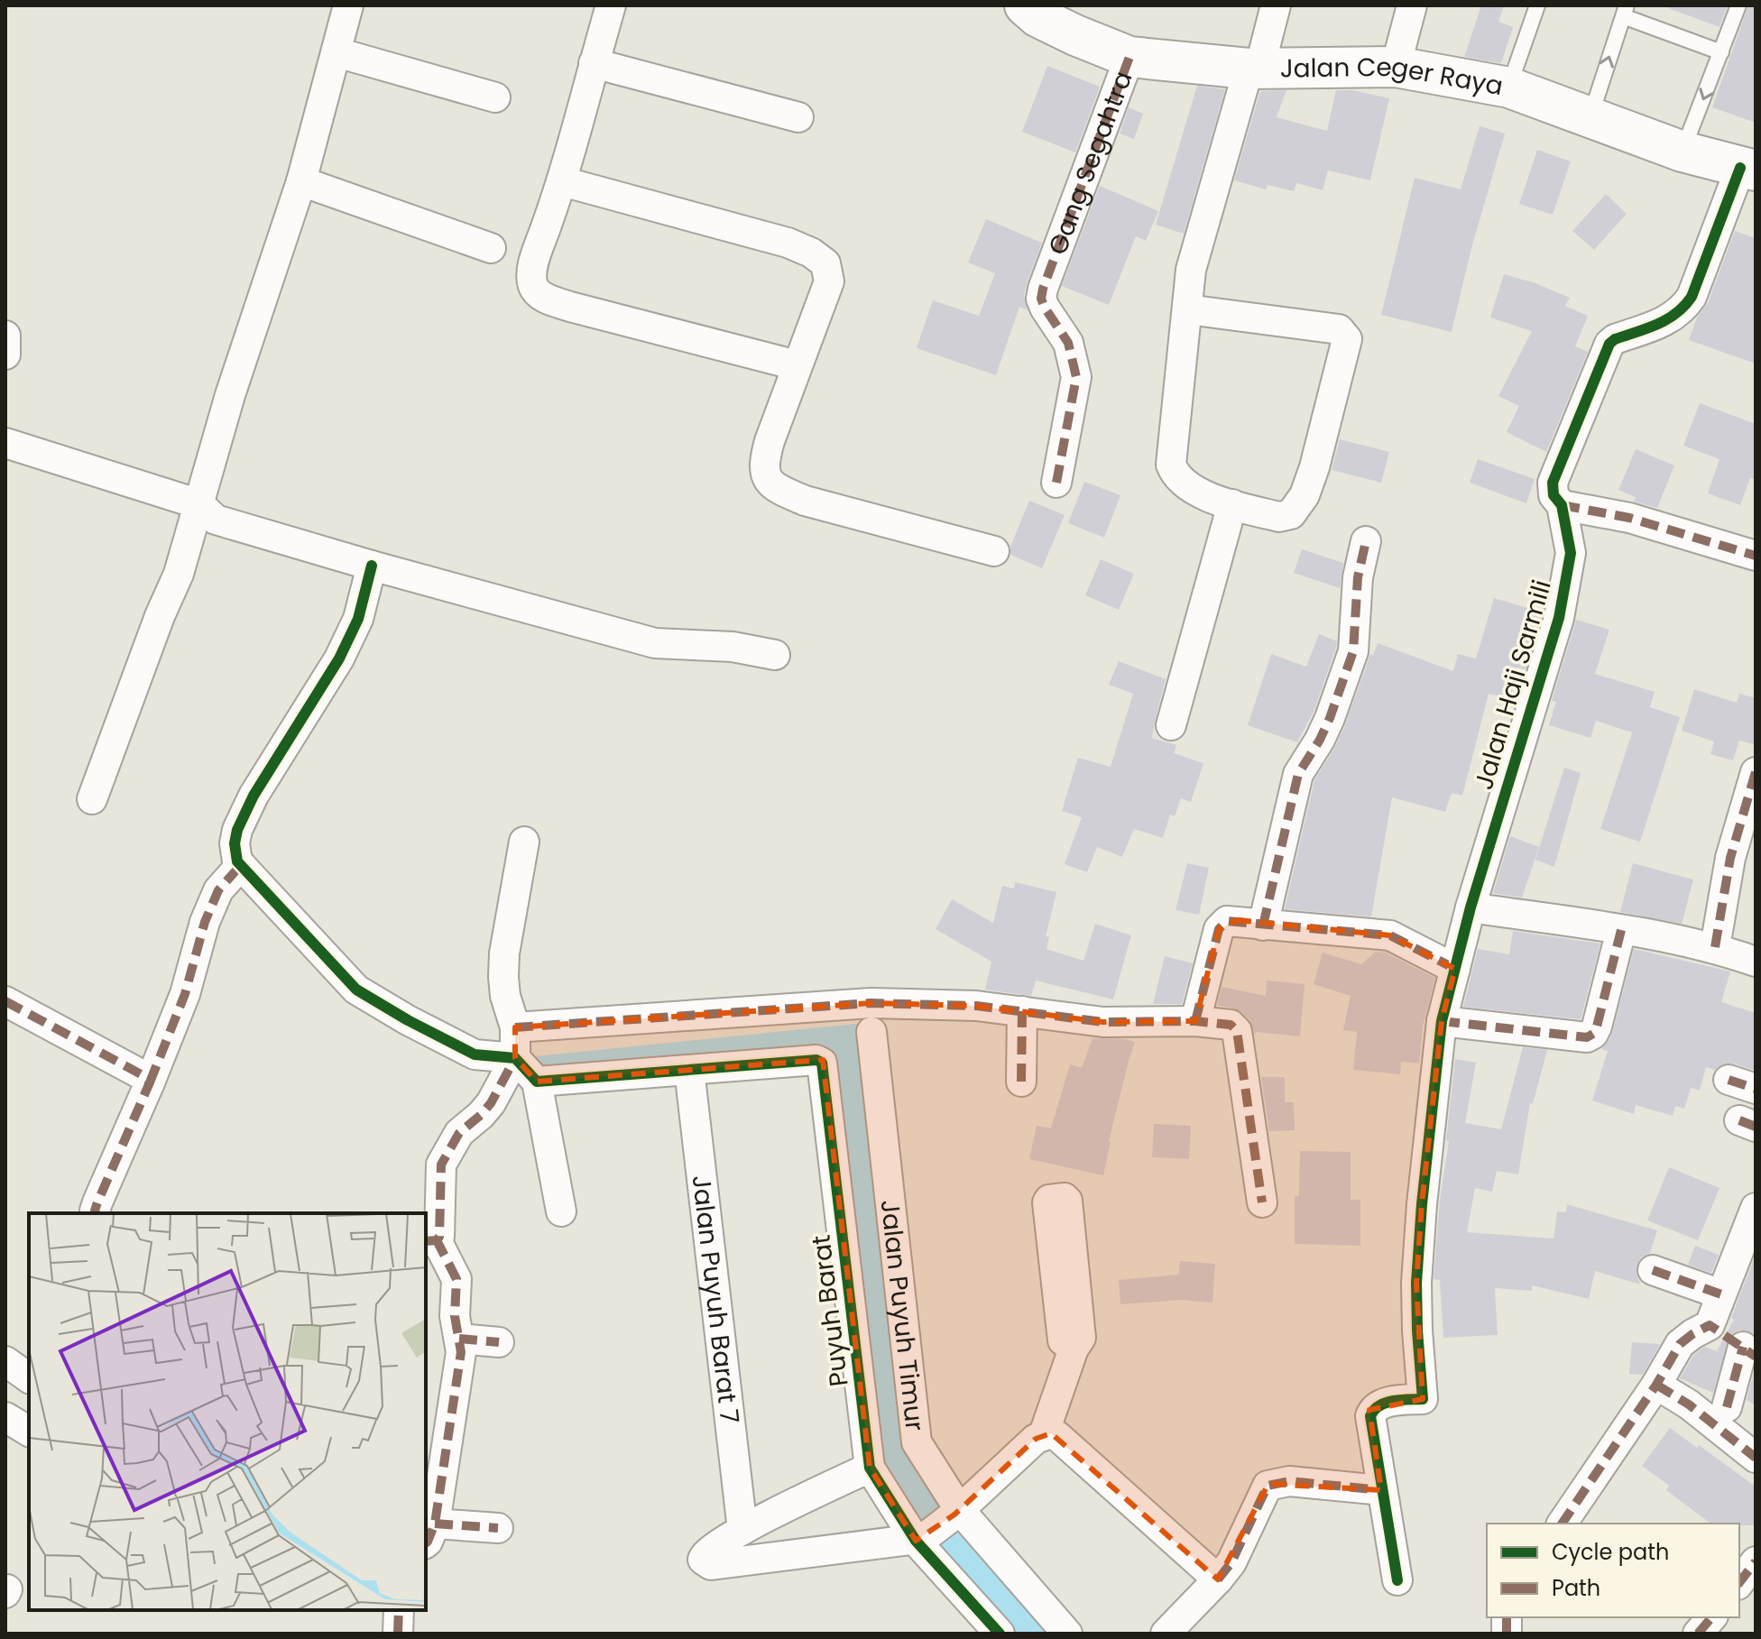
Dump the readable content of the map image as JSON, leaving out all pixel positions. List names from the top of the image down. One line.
{"streets":{"main road":["Jalan Ceger Raya"],"street":["Gang Segahtra","Jalan Haji Sarmili","Jalan Puyuh Barat 7","Puyuh Barat","Jalan Puyuh Timur"]},"crossings":[["Jalan Ceger Raya","Gang Segahtra"],["Jalan Ceger Raya","Jalan Haji Sarmili"],["Jalan Puyuh Barat 7","Puyuh Barat"]],"legend":["Cycle path","Path"]}
